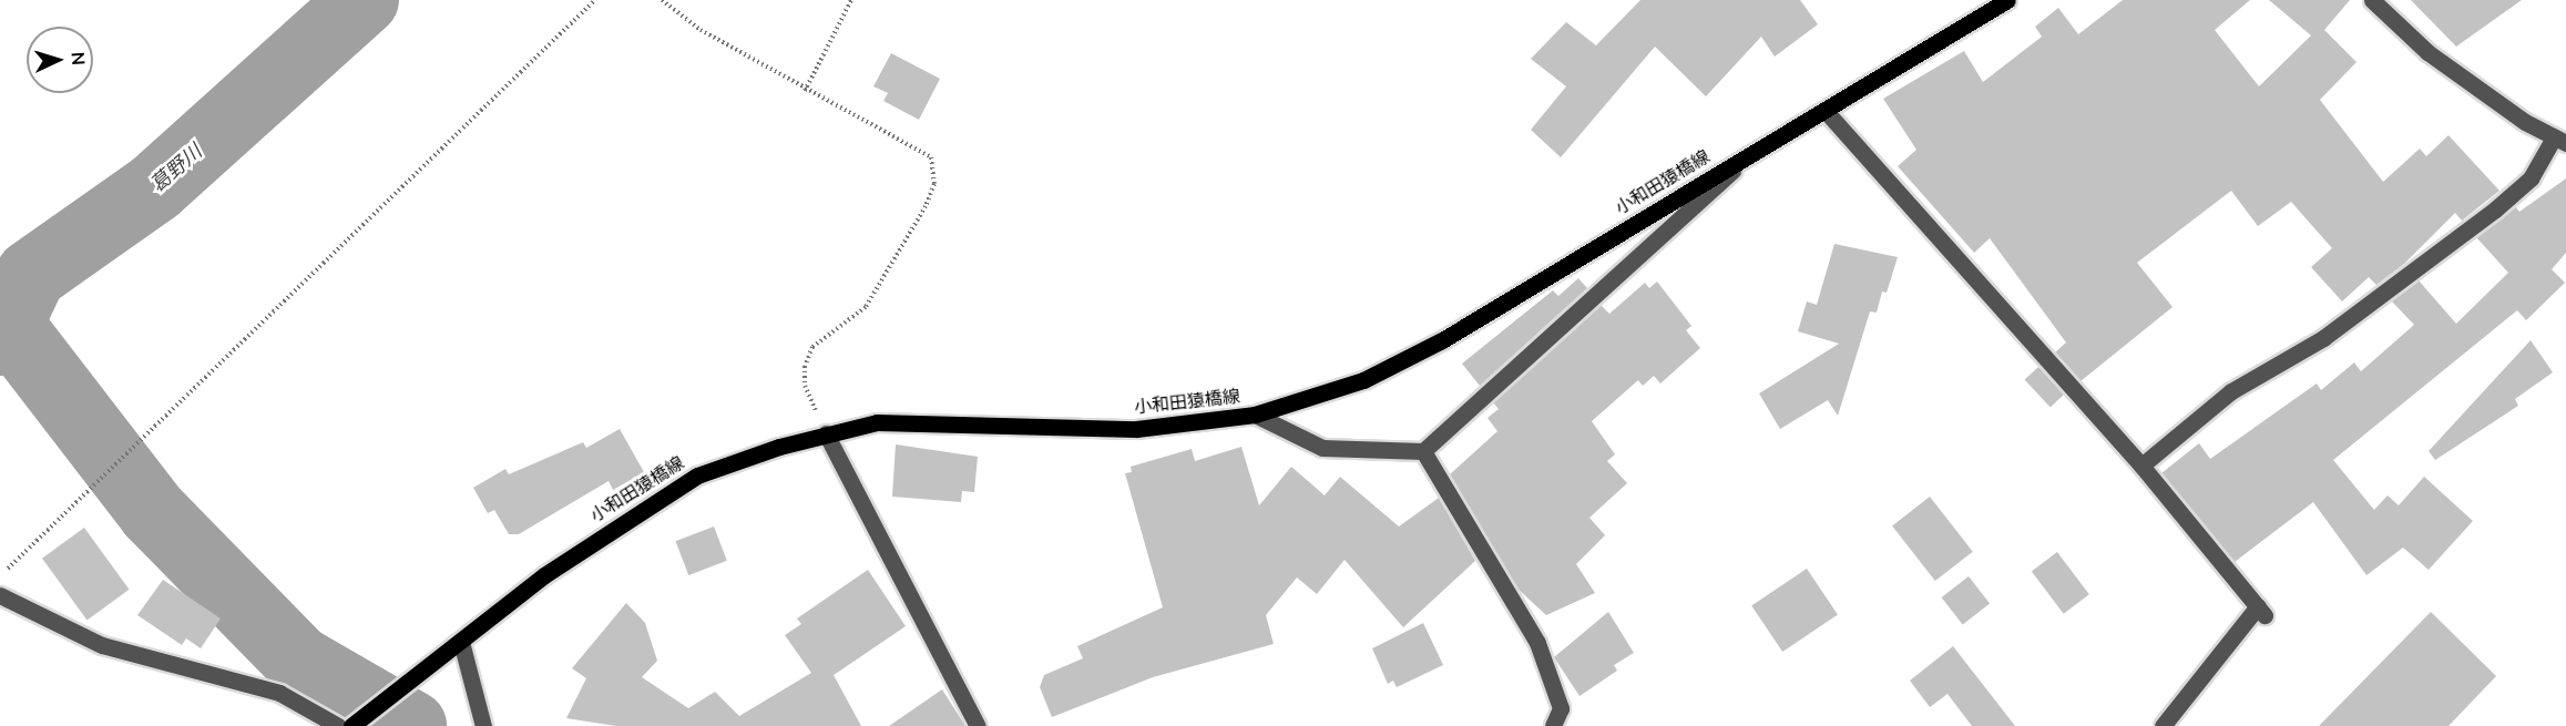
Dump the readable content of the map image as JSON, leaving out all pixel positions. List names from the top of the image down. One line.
{"streets":{"main road":["小和田猿橋線"]},"water":["葛野川"],"north":"right"}
